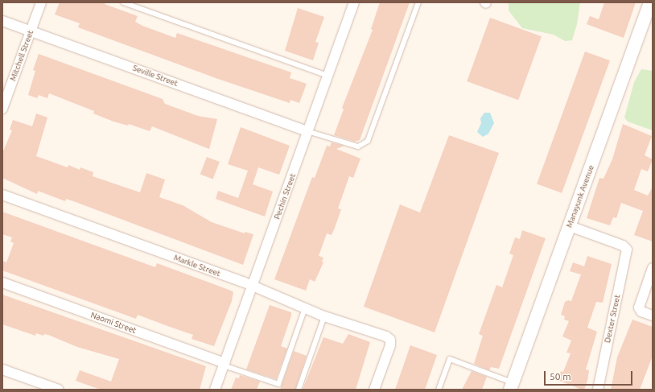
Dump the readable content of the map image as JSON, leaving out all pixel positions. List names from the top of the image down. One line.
{"streets":{"street":["Mitchell Street","Seville Street","Pechin Street","Manayunk Avenue","Markle Street","Dexter Street","Naomi Street"]},"crossings":[["Mitchell Street","Seville Street"],["Seville Street","Pechin Street"],["Pechin Street","Markle Street"],["Pechin Street","Naomi Street"],["Manayunk Avenue","Dexter Street"]],"scale_bar":"50 m"}
